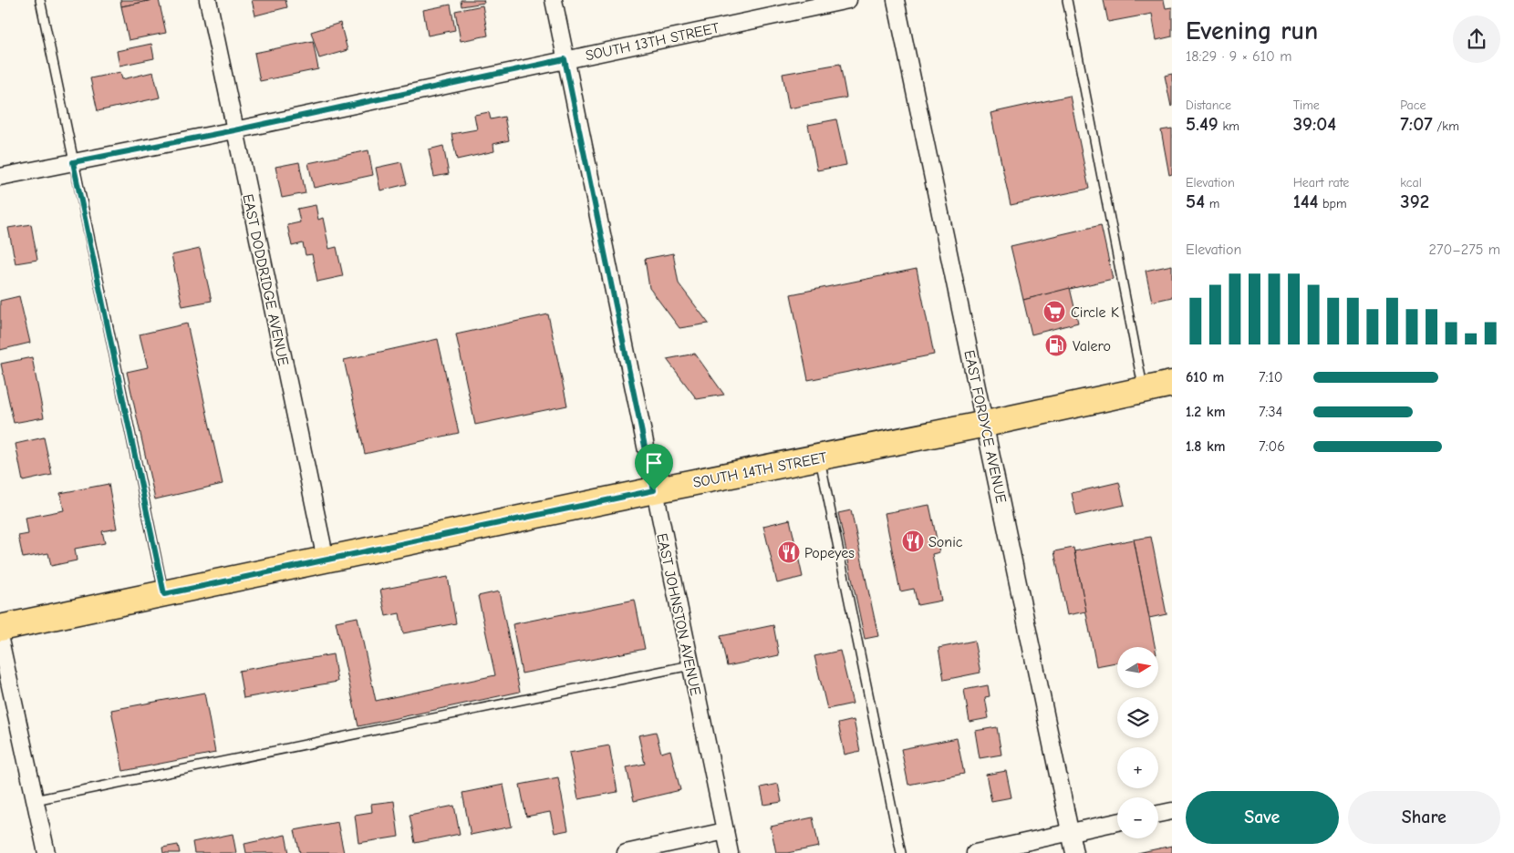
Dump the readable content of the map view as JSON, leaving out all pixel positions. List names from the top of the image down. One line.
{"streets":{"main road":["SOUTH 14TH STREET"],"street":["SOUTH 13TH STREET","EAST DODDRIDGE AVENUE","EAST FORDYCE AVENUE","EAST JOHNSTON AVENUE"]},"crossings":[["SOUTH 13TH STREET","EAST DODDRIDGE AVENUE"],["SOUTH 13TH STREET","EAST JOHNSTON AVENUE"],["EAST DODDRIDGE AVENUE","SOUTH 14TH STREET"],["EAST FORDYCE AVENUE","SOUTH 14TH STREET"],["SOUTH 14TH STREET","EAST JOHNSTON AVENUE"]],"places":{"supermarket":["Circle K"],"fuel station":["Valero"],"restaurant":["Sonic","Popeyes"]},"north":"right","page":{"heading":["Evening run","18:29 · 9 × 610 m"],"stats":[["Distance","5.49 km"],["Time","39:04"],["Pace","7:07 /km"],["Elevation","54 m"],["Heart rate","144 bpm"],["kcal","392"]],"chart":["Elevation","270–275 m"],"list":[{"name":"610 m","note":"7:10"},{"name":"1.2 km","note":"7:34"},{"name":"1.8 km","note":"7:06"}],"map_buttons":["+","−"],"buttons":["Save","Share"]}}
